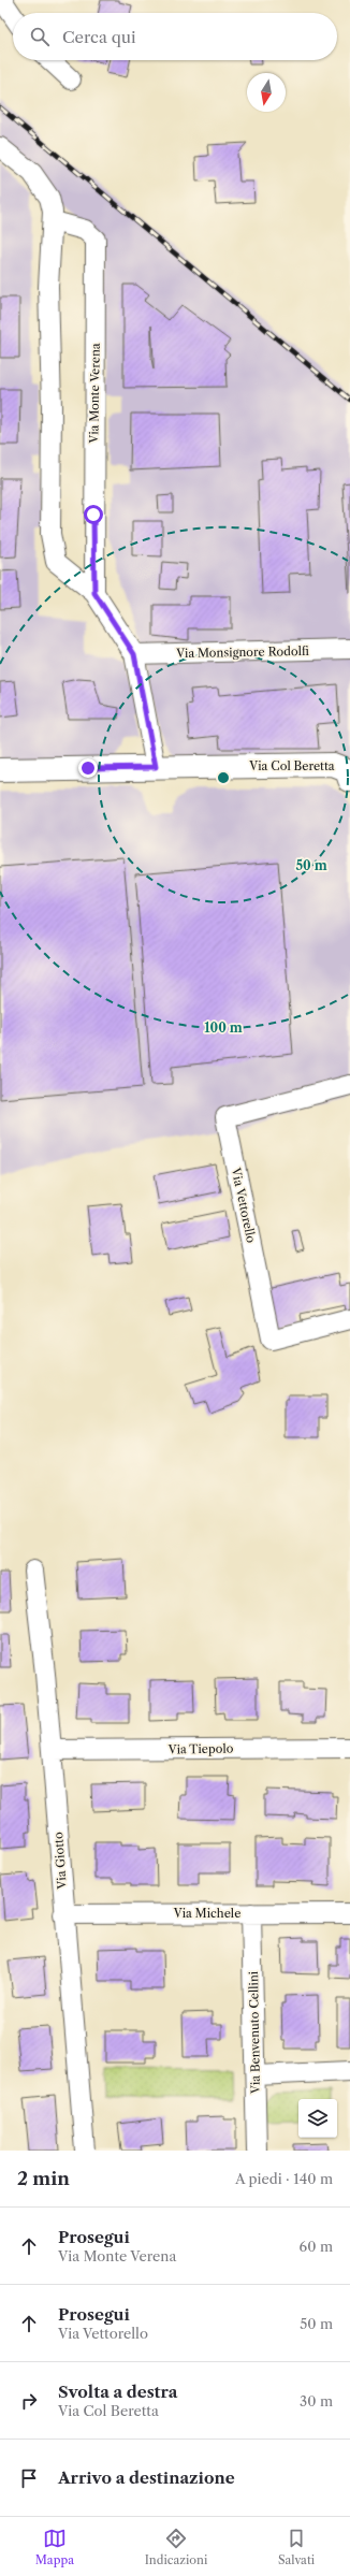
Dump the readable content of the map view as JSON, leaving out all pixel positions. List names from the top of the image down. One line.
{"streets":{"street":["Via Monte Verena","Via Monsignore Rodolfi","Via Col Beretta","Via Vettorello","Via Tiepolo","Via Giotto","Via Michele","Via Benvenuto Cellini"]},"crossings":[["Via Tiepolo","Via Giotto"],["Via Giotto","Via Michele"],["Via Michele","Via Benvenuto Cellini"]],"north":"bottom","page":{"search":"Cerca qui","heading":["2 min","A piedi · 140 m"],"list":[["Prosegui","Via Monte Verena","60 m"],["Prosegui","Via Vettorello","50 m"],["Svolta a destra","Via Col Beretta","30 m"],"Arrivo a destinazione"],"nav":["Mappa","Indicazioni","Salvati"]},"rings":["50 m","100 m"]}
